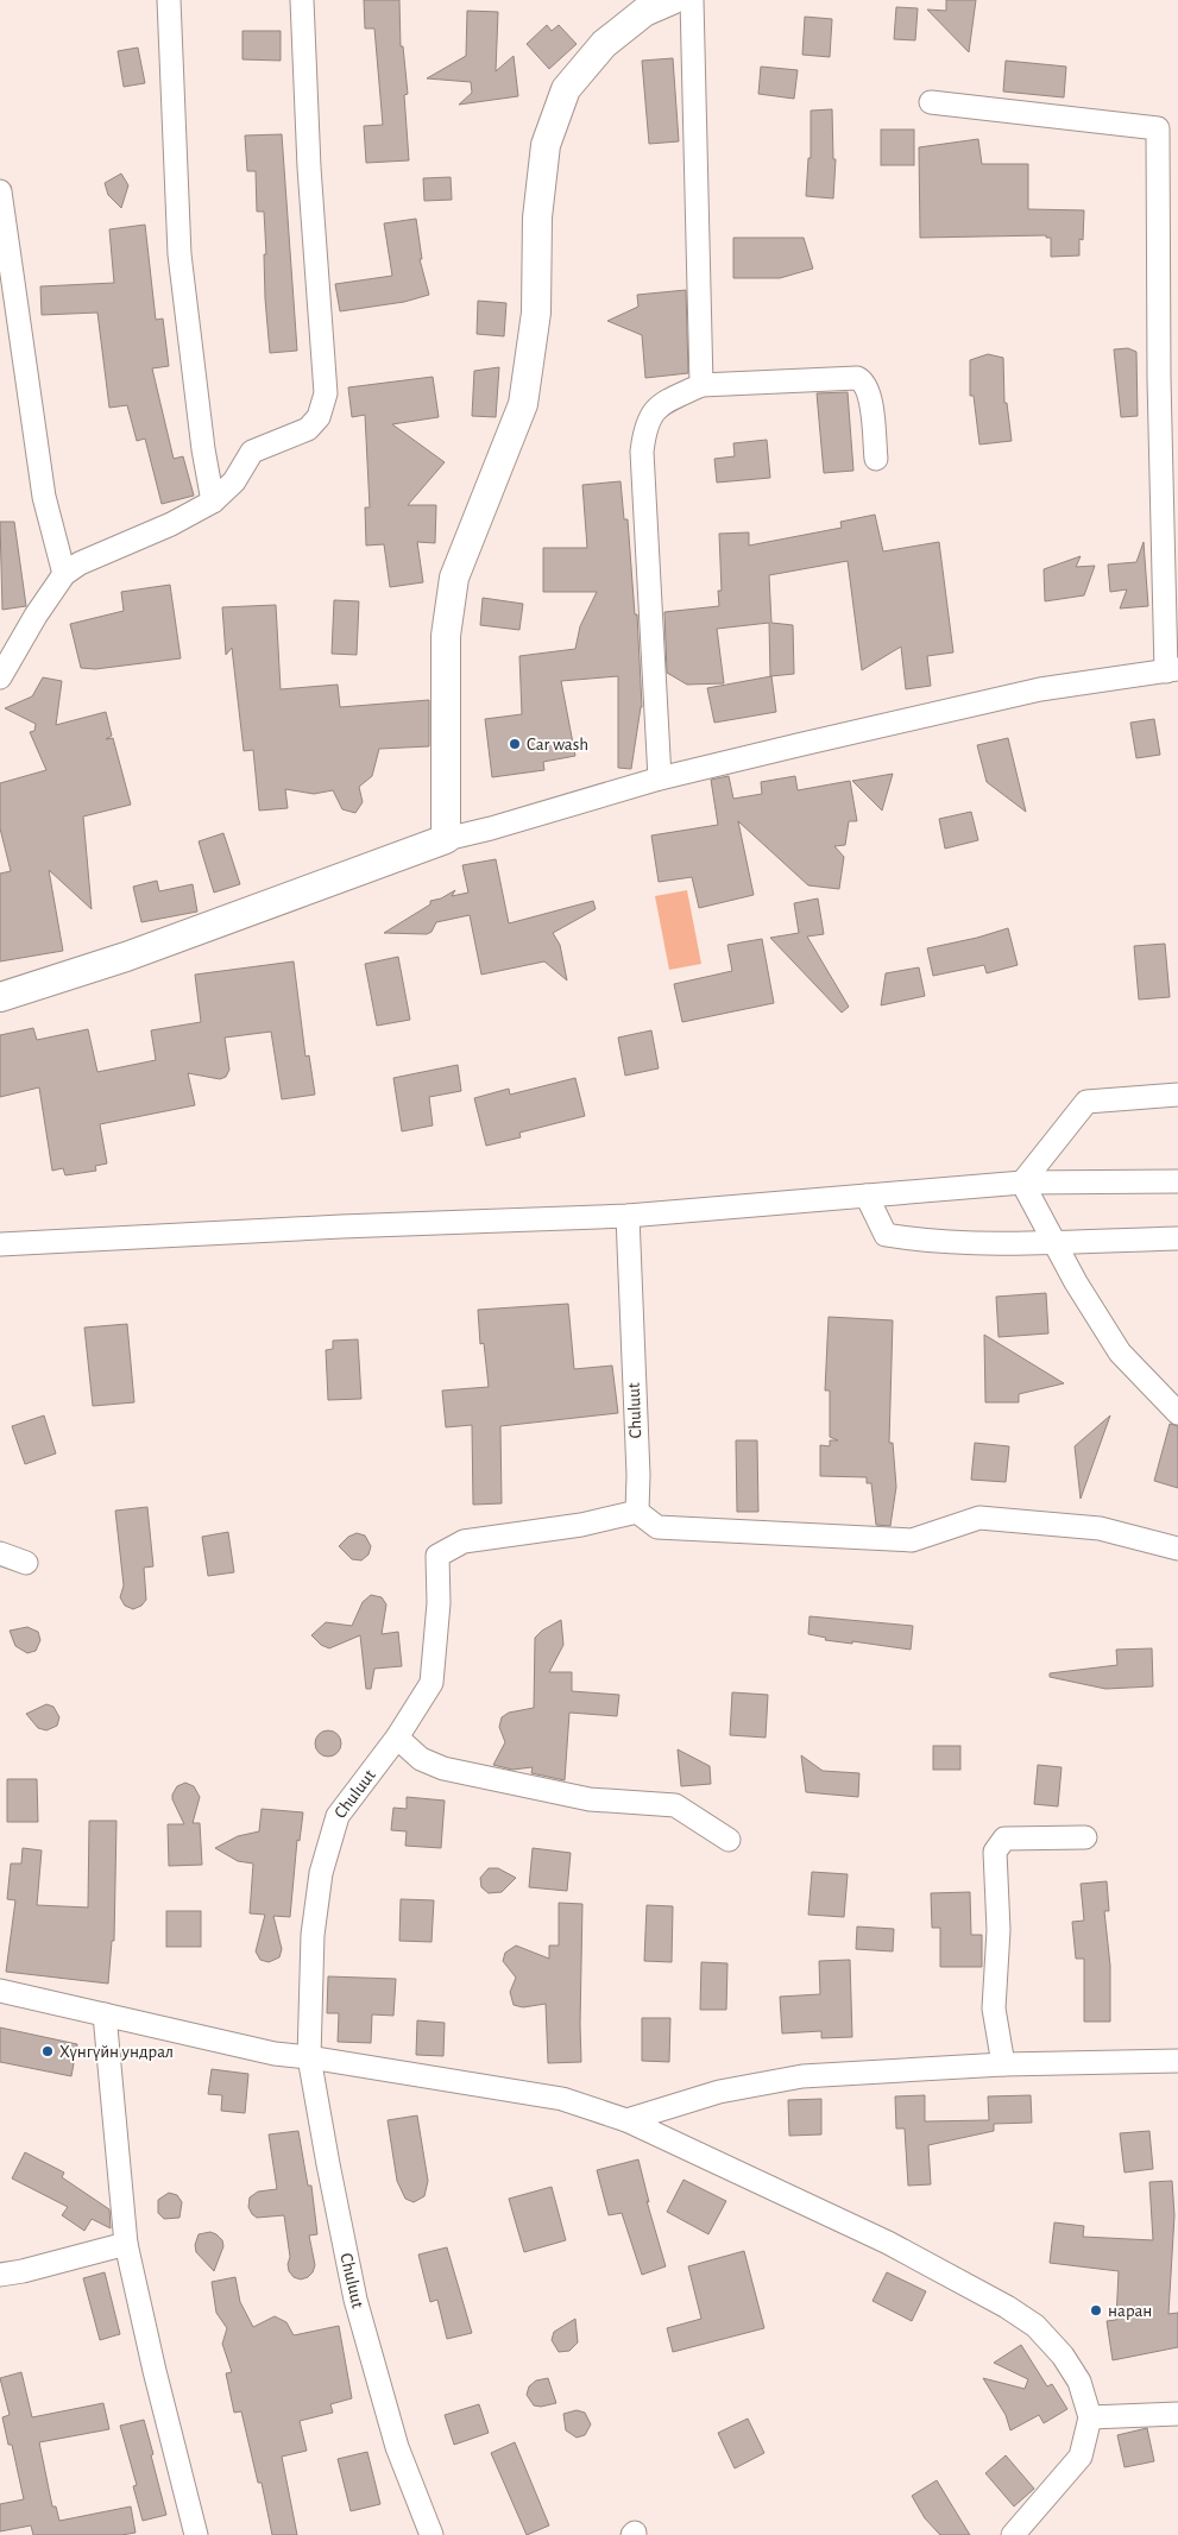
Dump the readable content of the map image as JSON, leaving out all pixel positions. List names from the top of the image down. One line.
{"streets":{"street":["Chuluut"]},"places":["Car wash","Хүнгүйн ундрал","наран"]}
